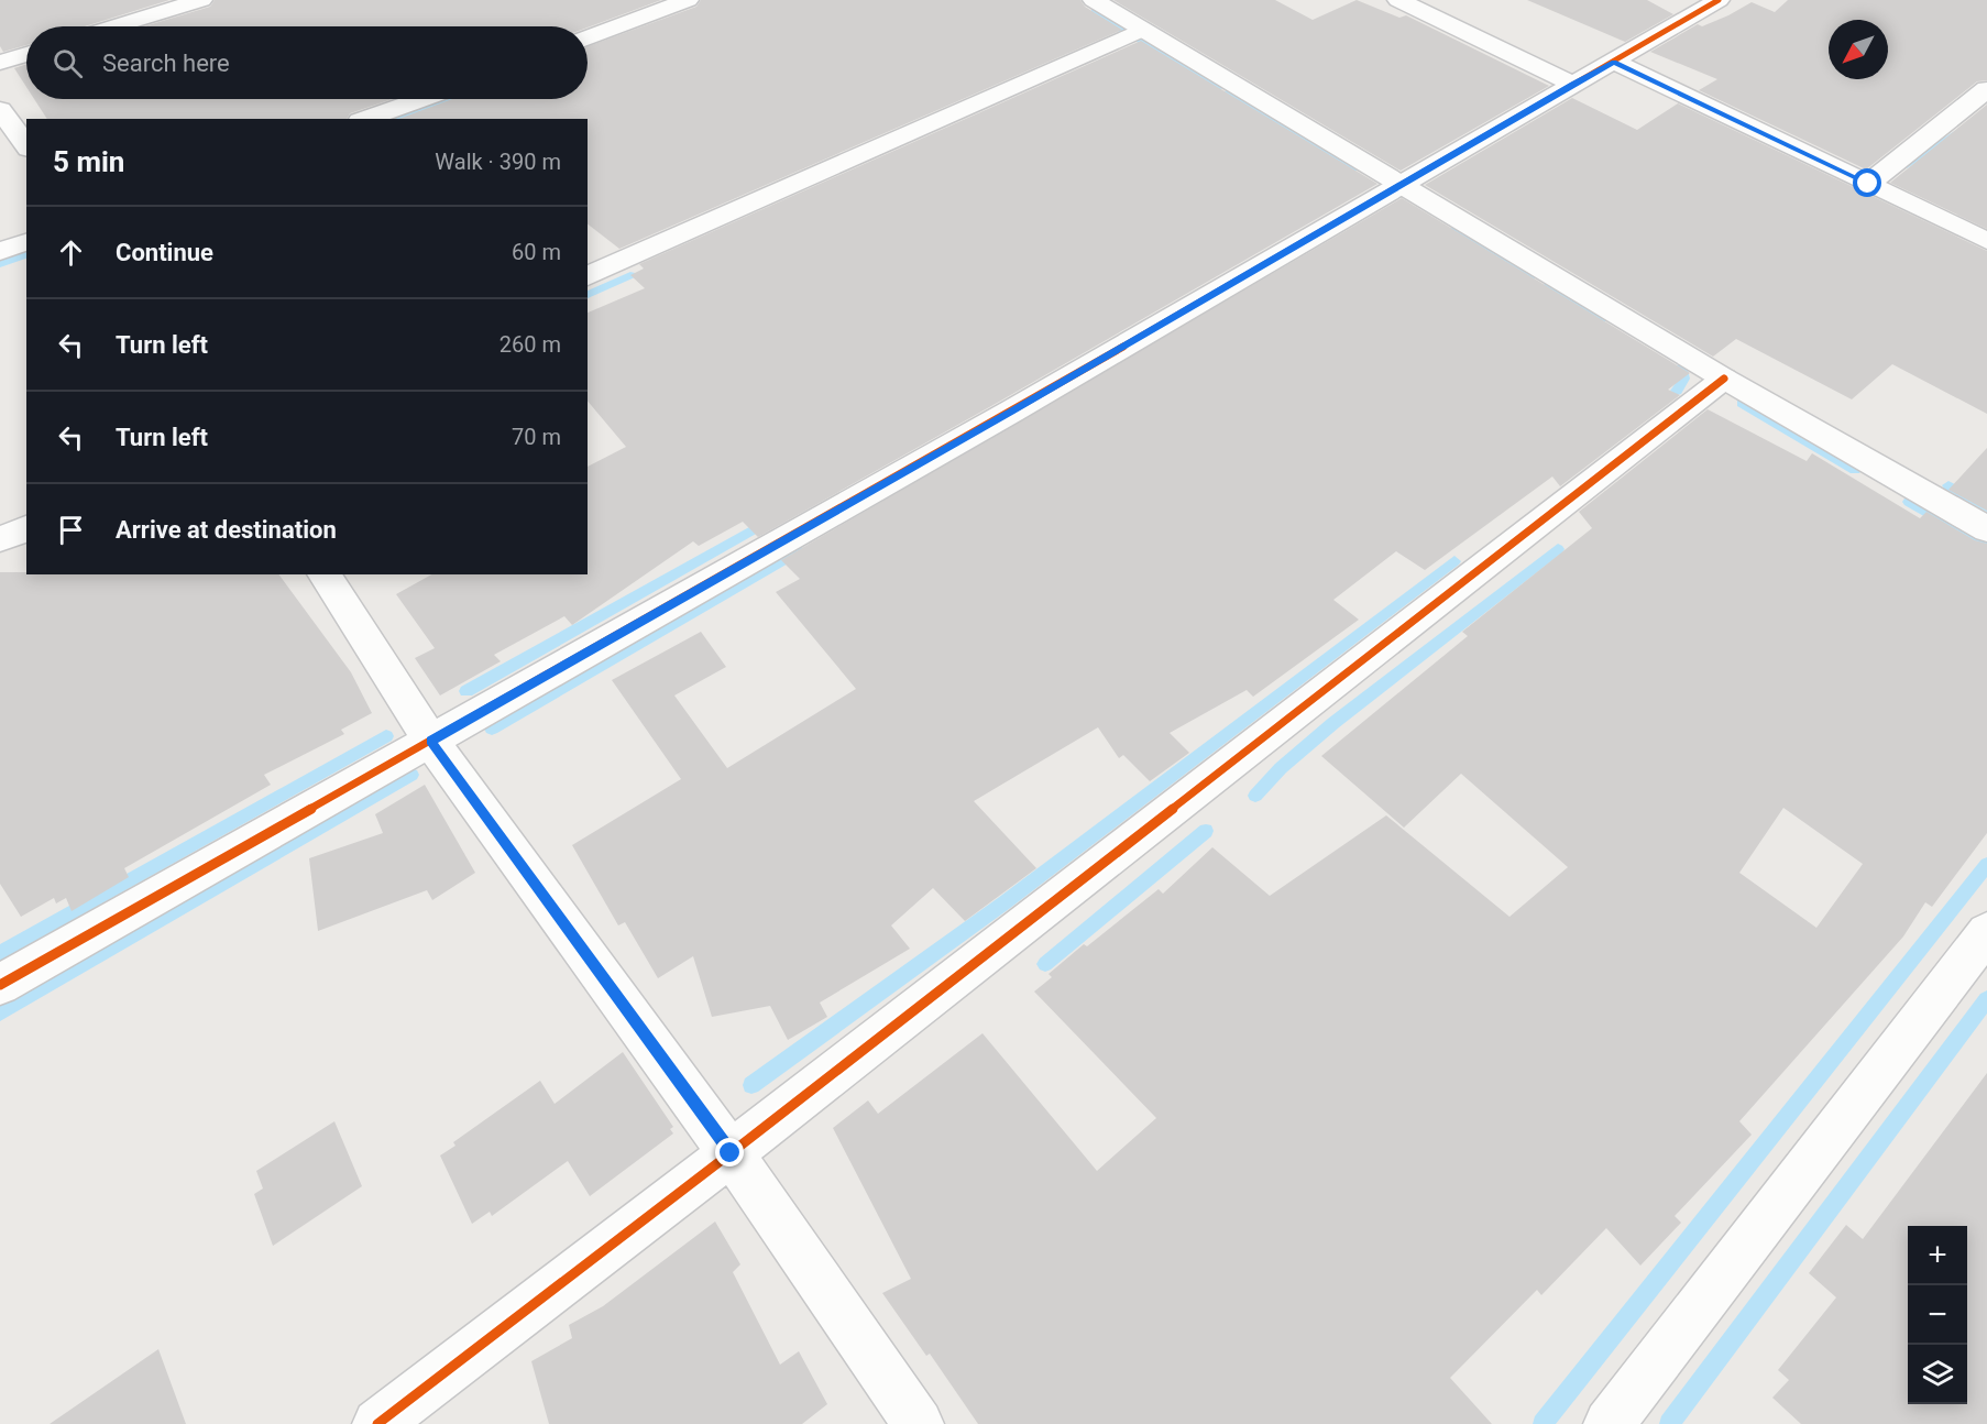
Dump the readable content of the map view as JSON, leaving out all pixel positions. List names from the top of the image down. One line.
{"north":"bottom left","page":{"search":"Search here","heading":["5 min","Walk · 390 m"],"list":[["Continue","60 m"],["Turn left","260 m"],["Turn left","70 m"],"Arrive at destination"],"map_buttons":["+","−"]}}
